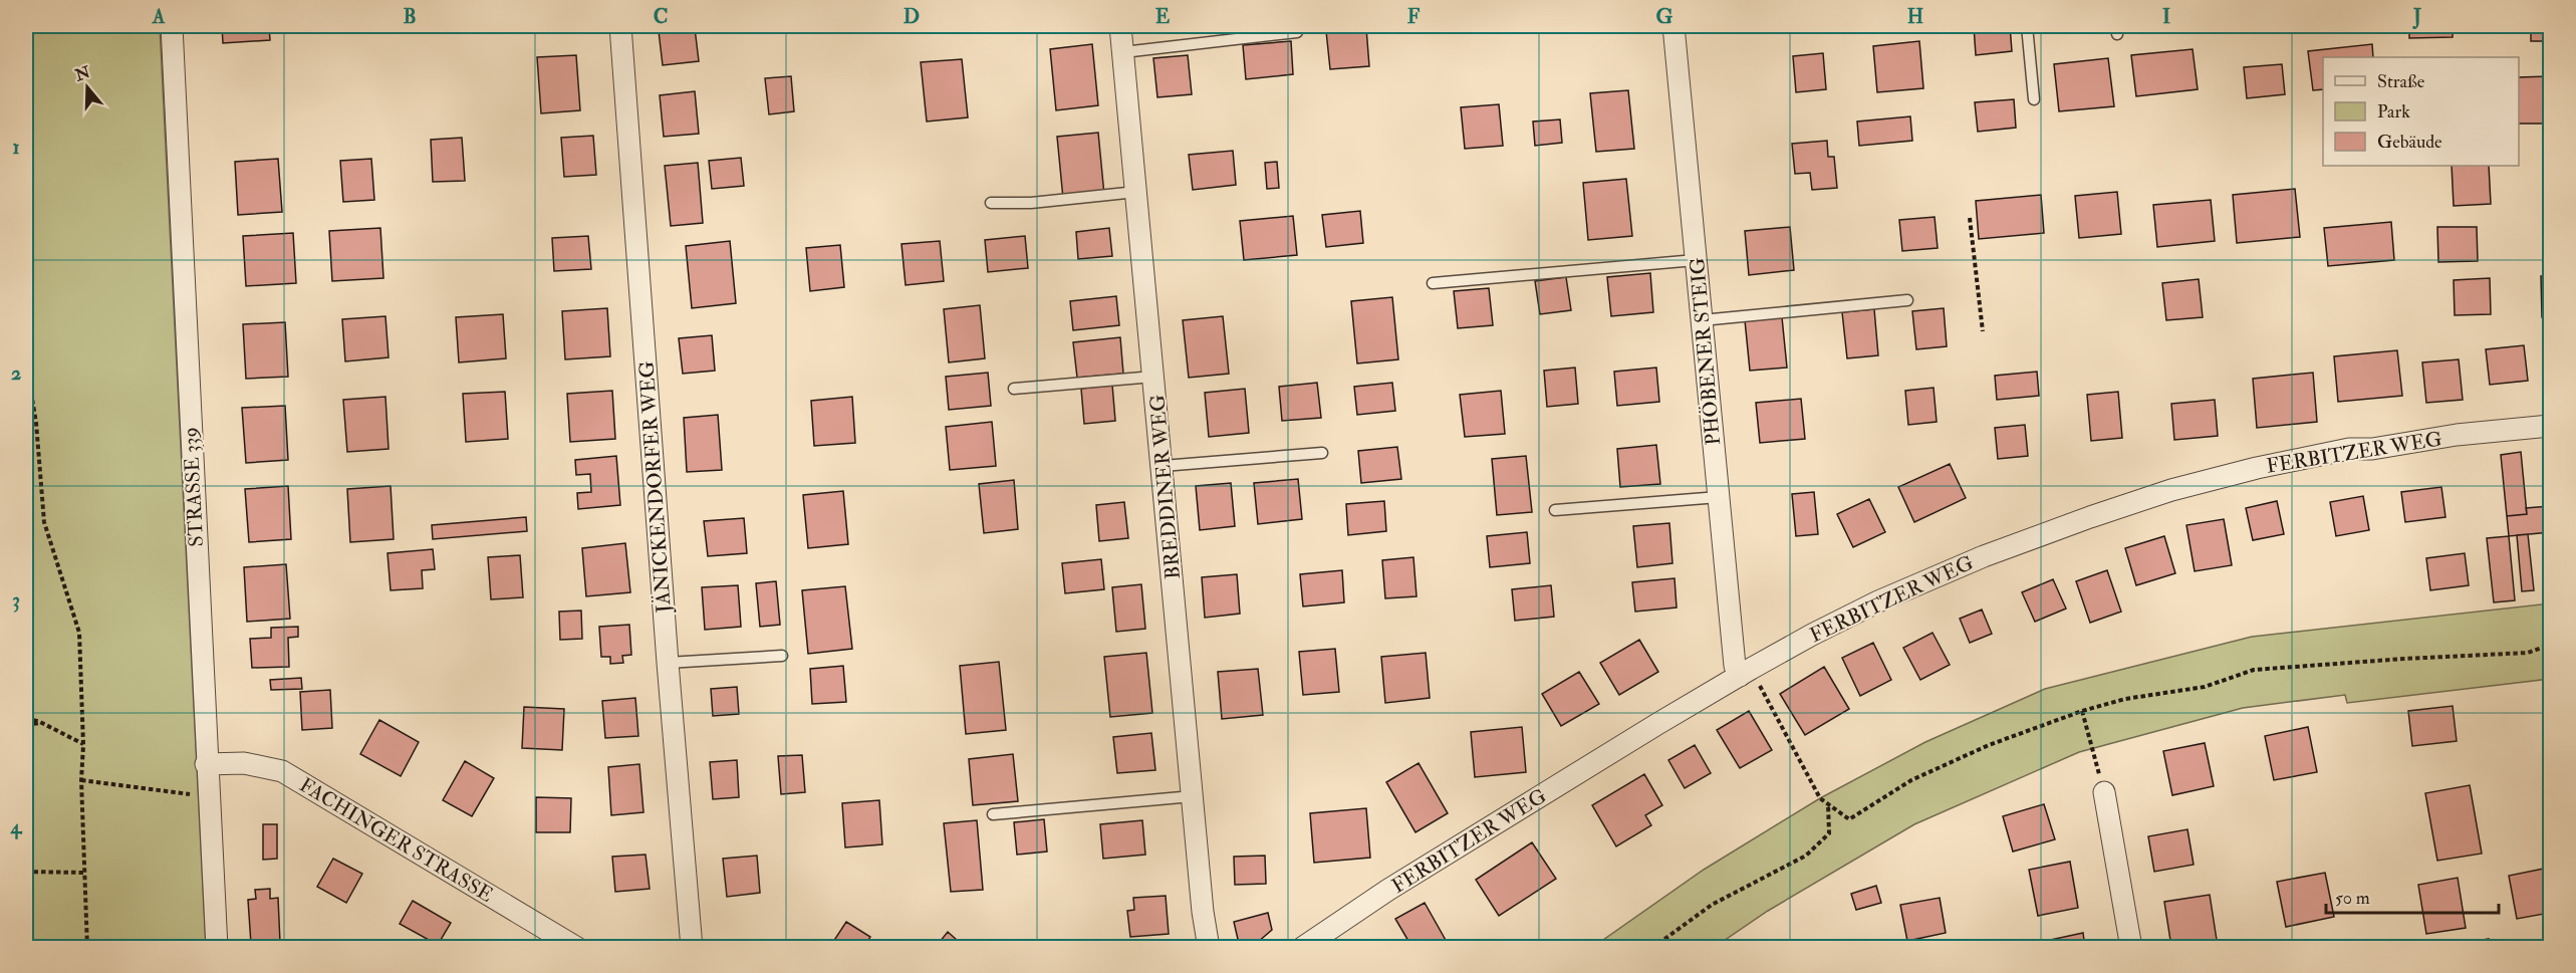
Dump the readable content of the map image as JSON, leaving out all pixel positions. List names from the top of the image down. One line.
{"streets":{"street":["PHÖBENER STEIG","FERBITZER WEG","STRASSE 339","JÄNICKENDORFER WEG","BREDDINER WEG","FACHINGER STRASSE"]},"crossings":[["PHÖBENER STEIG","FERBITZER WEG"],["STRASSE 339","FACHINGER STRASSE"]],"legend":["Straße","Park","Gebäude"],"scale_bar":"50 m","north":"top","grid":{"columns":["A","B","C","D","E","F","G","H","I","J"],"rows":["1","2","3","4"]}}
